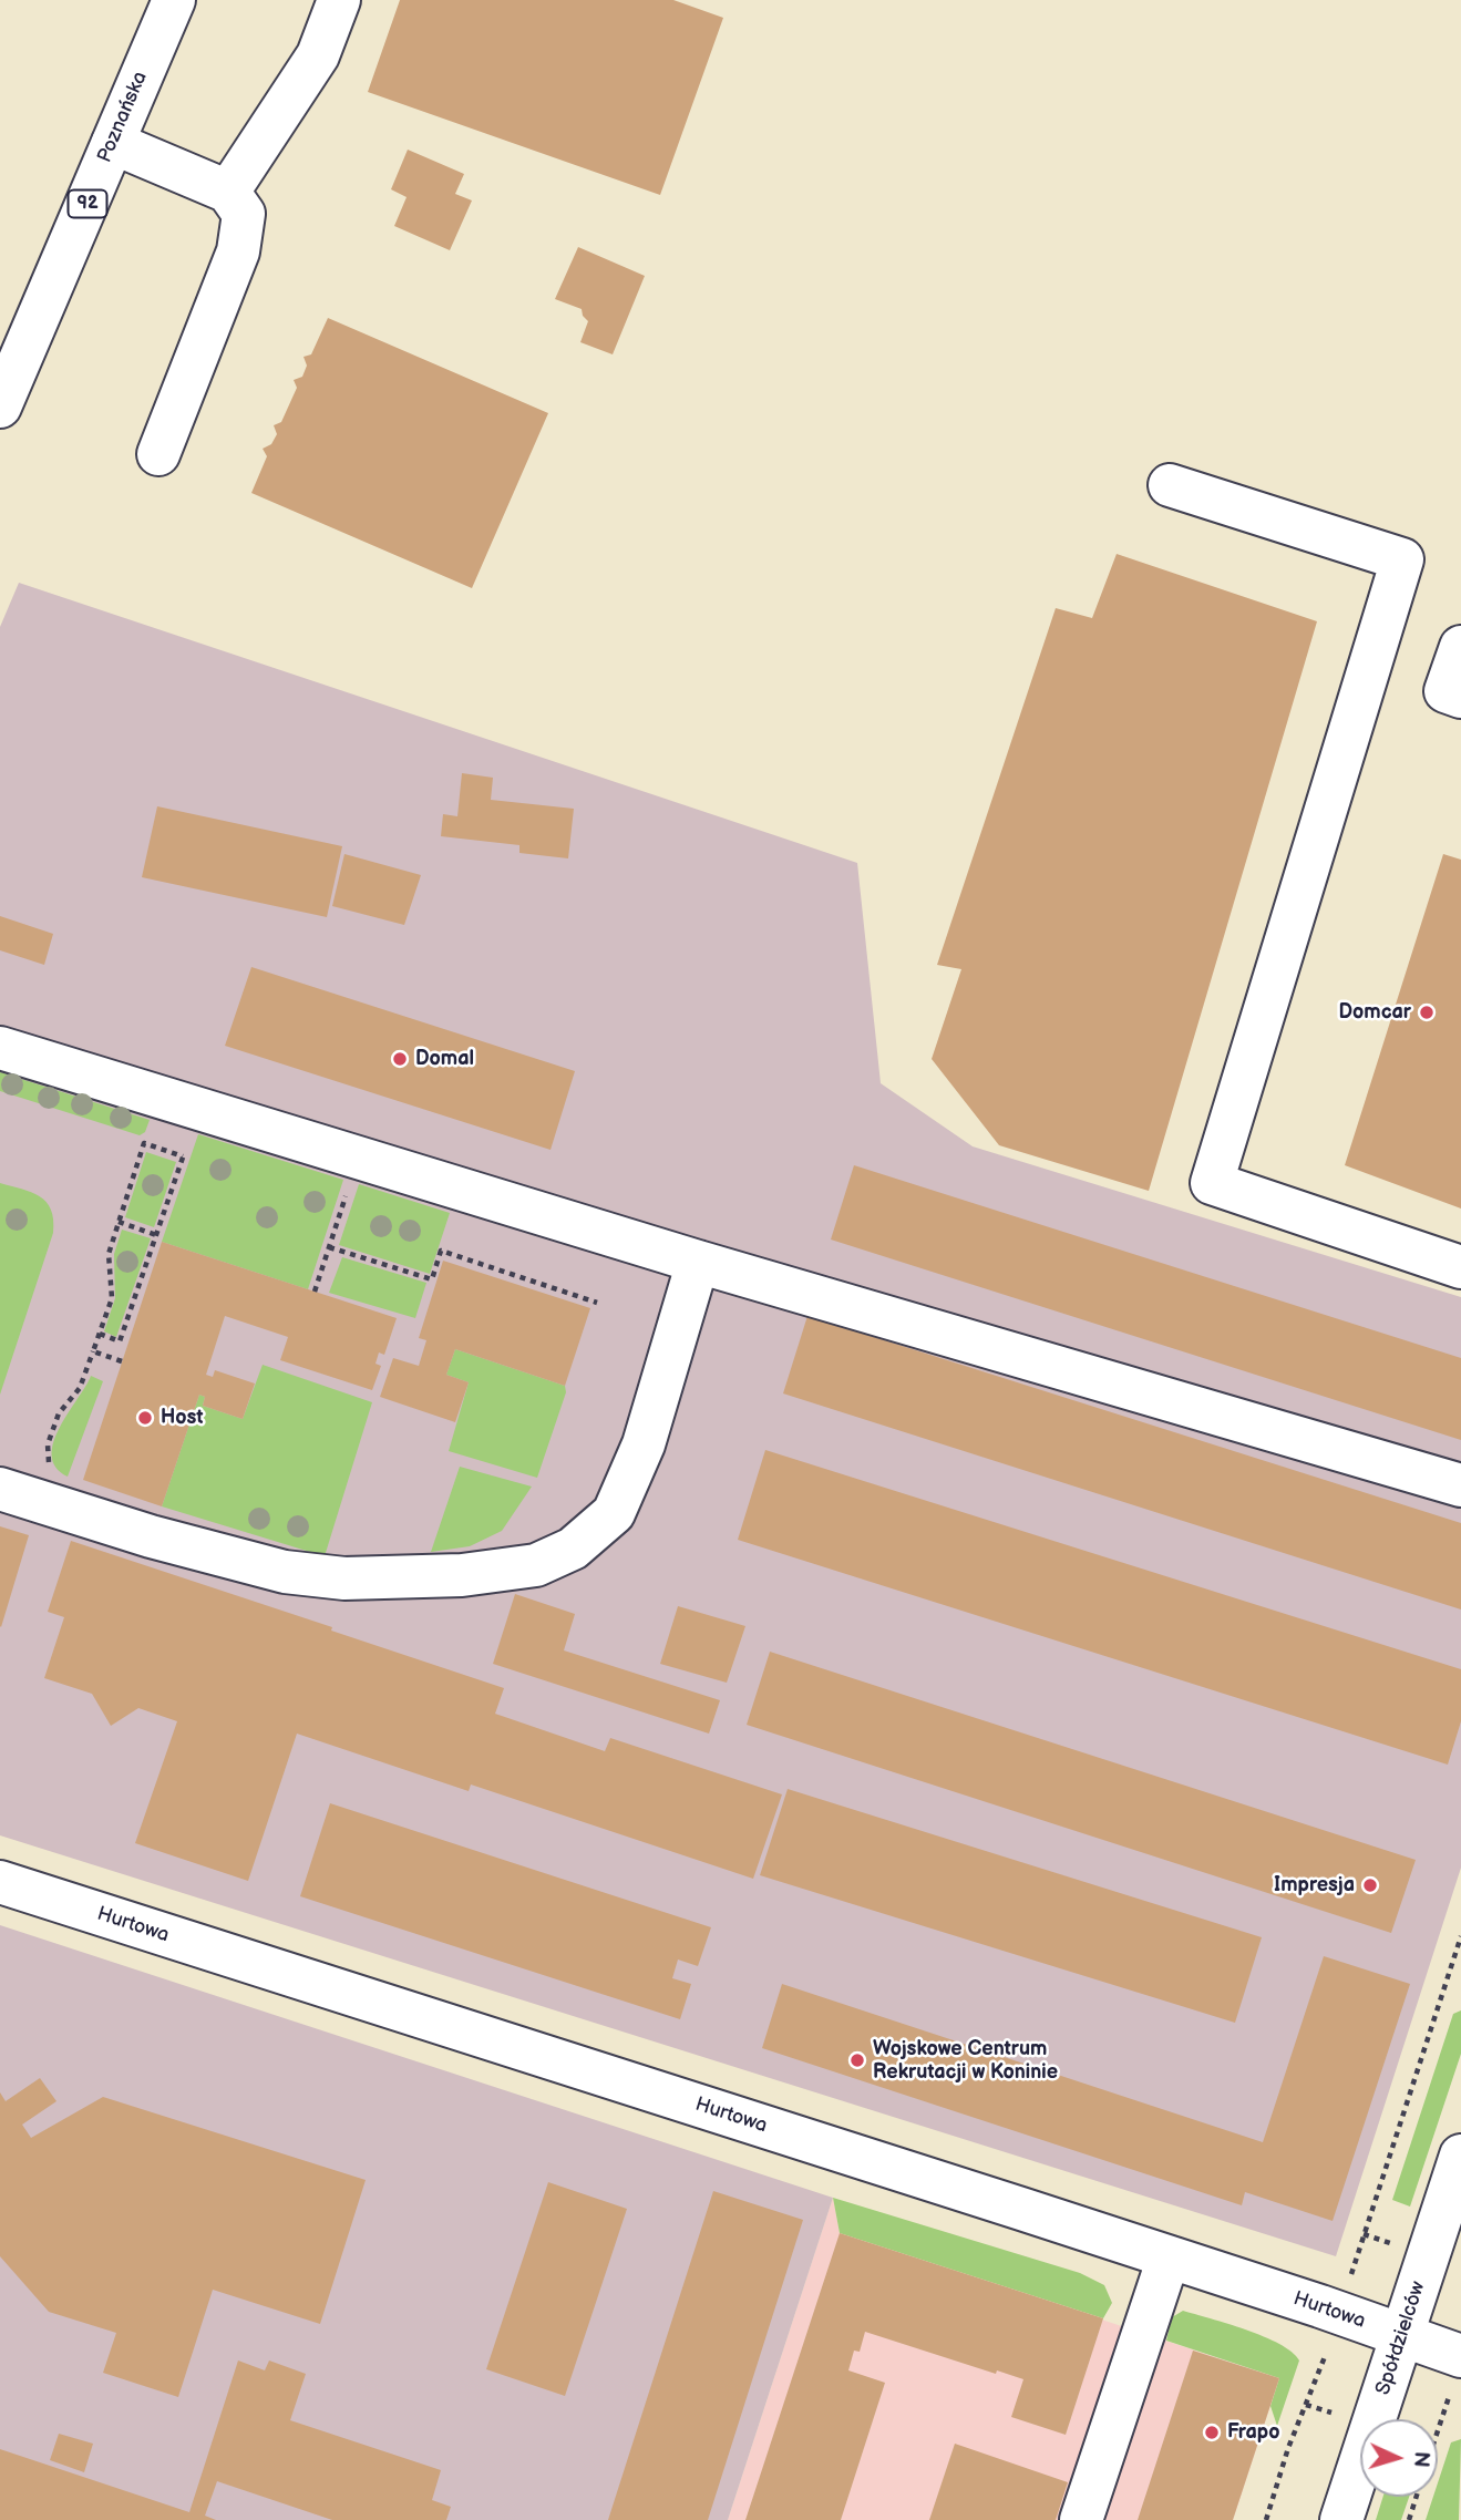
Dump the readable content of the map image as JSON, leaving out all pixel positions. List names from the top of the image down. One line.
{"streets":{"street":["Poznańska","92","Hurtowa","Spółdzielców"]},"crossings":[["Hurtowa","Spółdzielców"]],"places":["Domcar","Domal","Host","Impresja","Wojskowe Centrum Rekrutacji w Koninie","Frapo"],"north":"right"}
